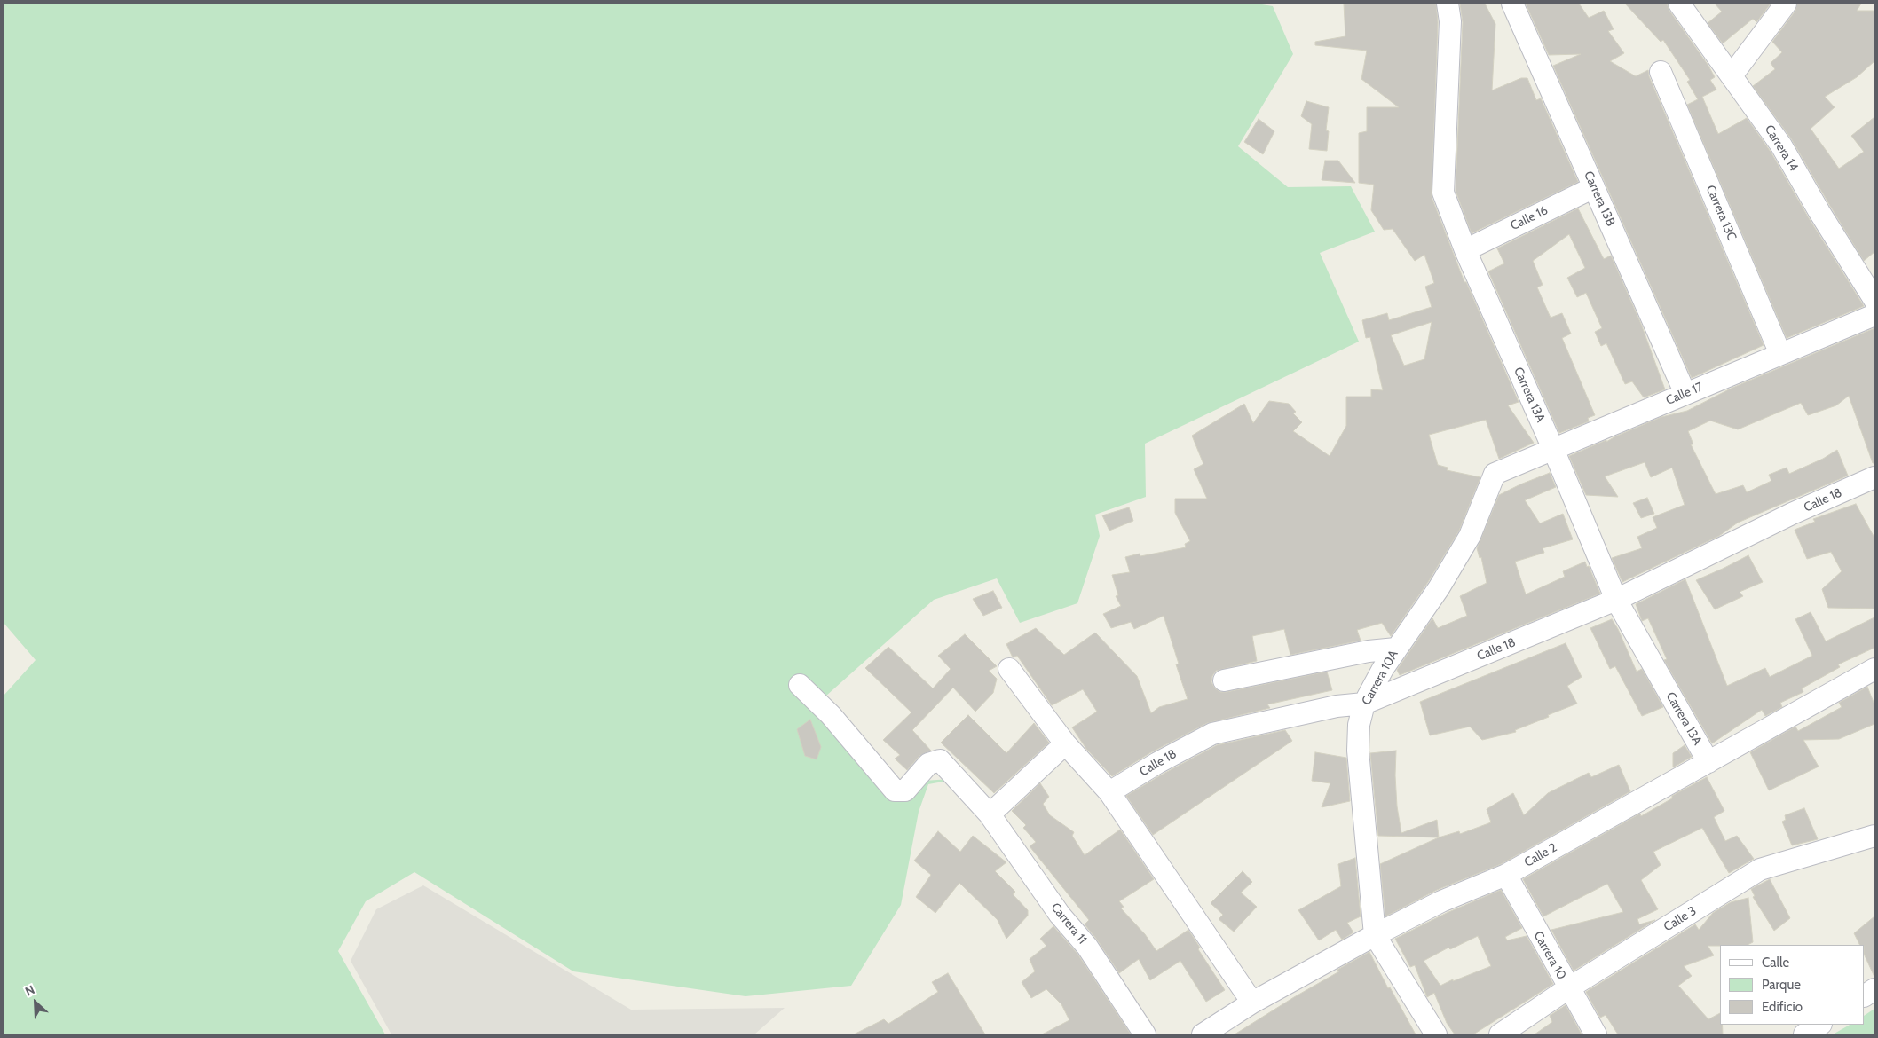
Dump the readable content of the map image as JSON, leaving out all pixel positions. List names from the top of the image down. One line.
{"streets":{"street":["Carrera 14","Carrera 13B","Carrera 13C","Calle 16","Calle 17","Carrera 13A","Calle 18","Carrera 10A","Calle 2","Calle 3","Carrera 11","Carrera 10"]},"crossings":[["Carrera 13B","Calle 16"],["Carrera 13B","Calle 17"],["Carrera 13C","Calle 17"],["Calle 16","Carrera 13A"],["Calle 17","Carrera 13A"],["Calle 17","Carrera 10A"],["Carrera 13A","Calle 18"],["Carrera 13A","Calle 2"],["Calle 18","Carrera 10A"],["Carrera 10A","Calle 2"],["Calle 2","Carrera 10"],["Calle 3","Carrera 10"]],"legend":["Calle","Parque","Edificio"],"north":"top left"}
